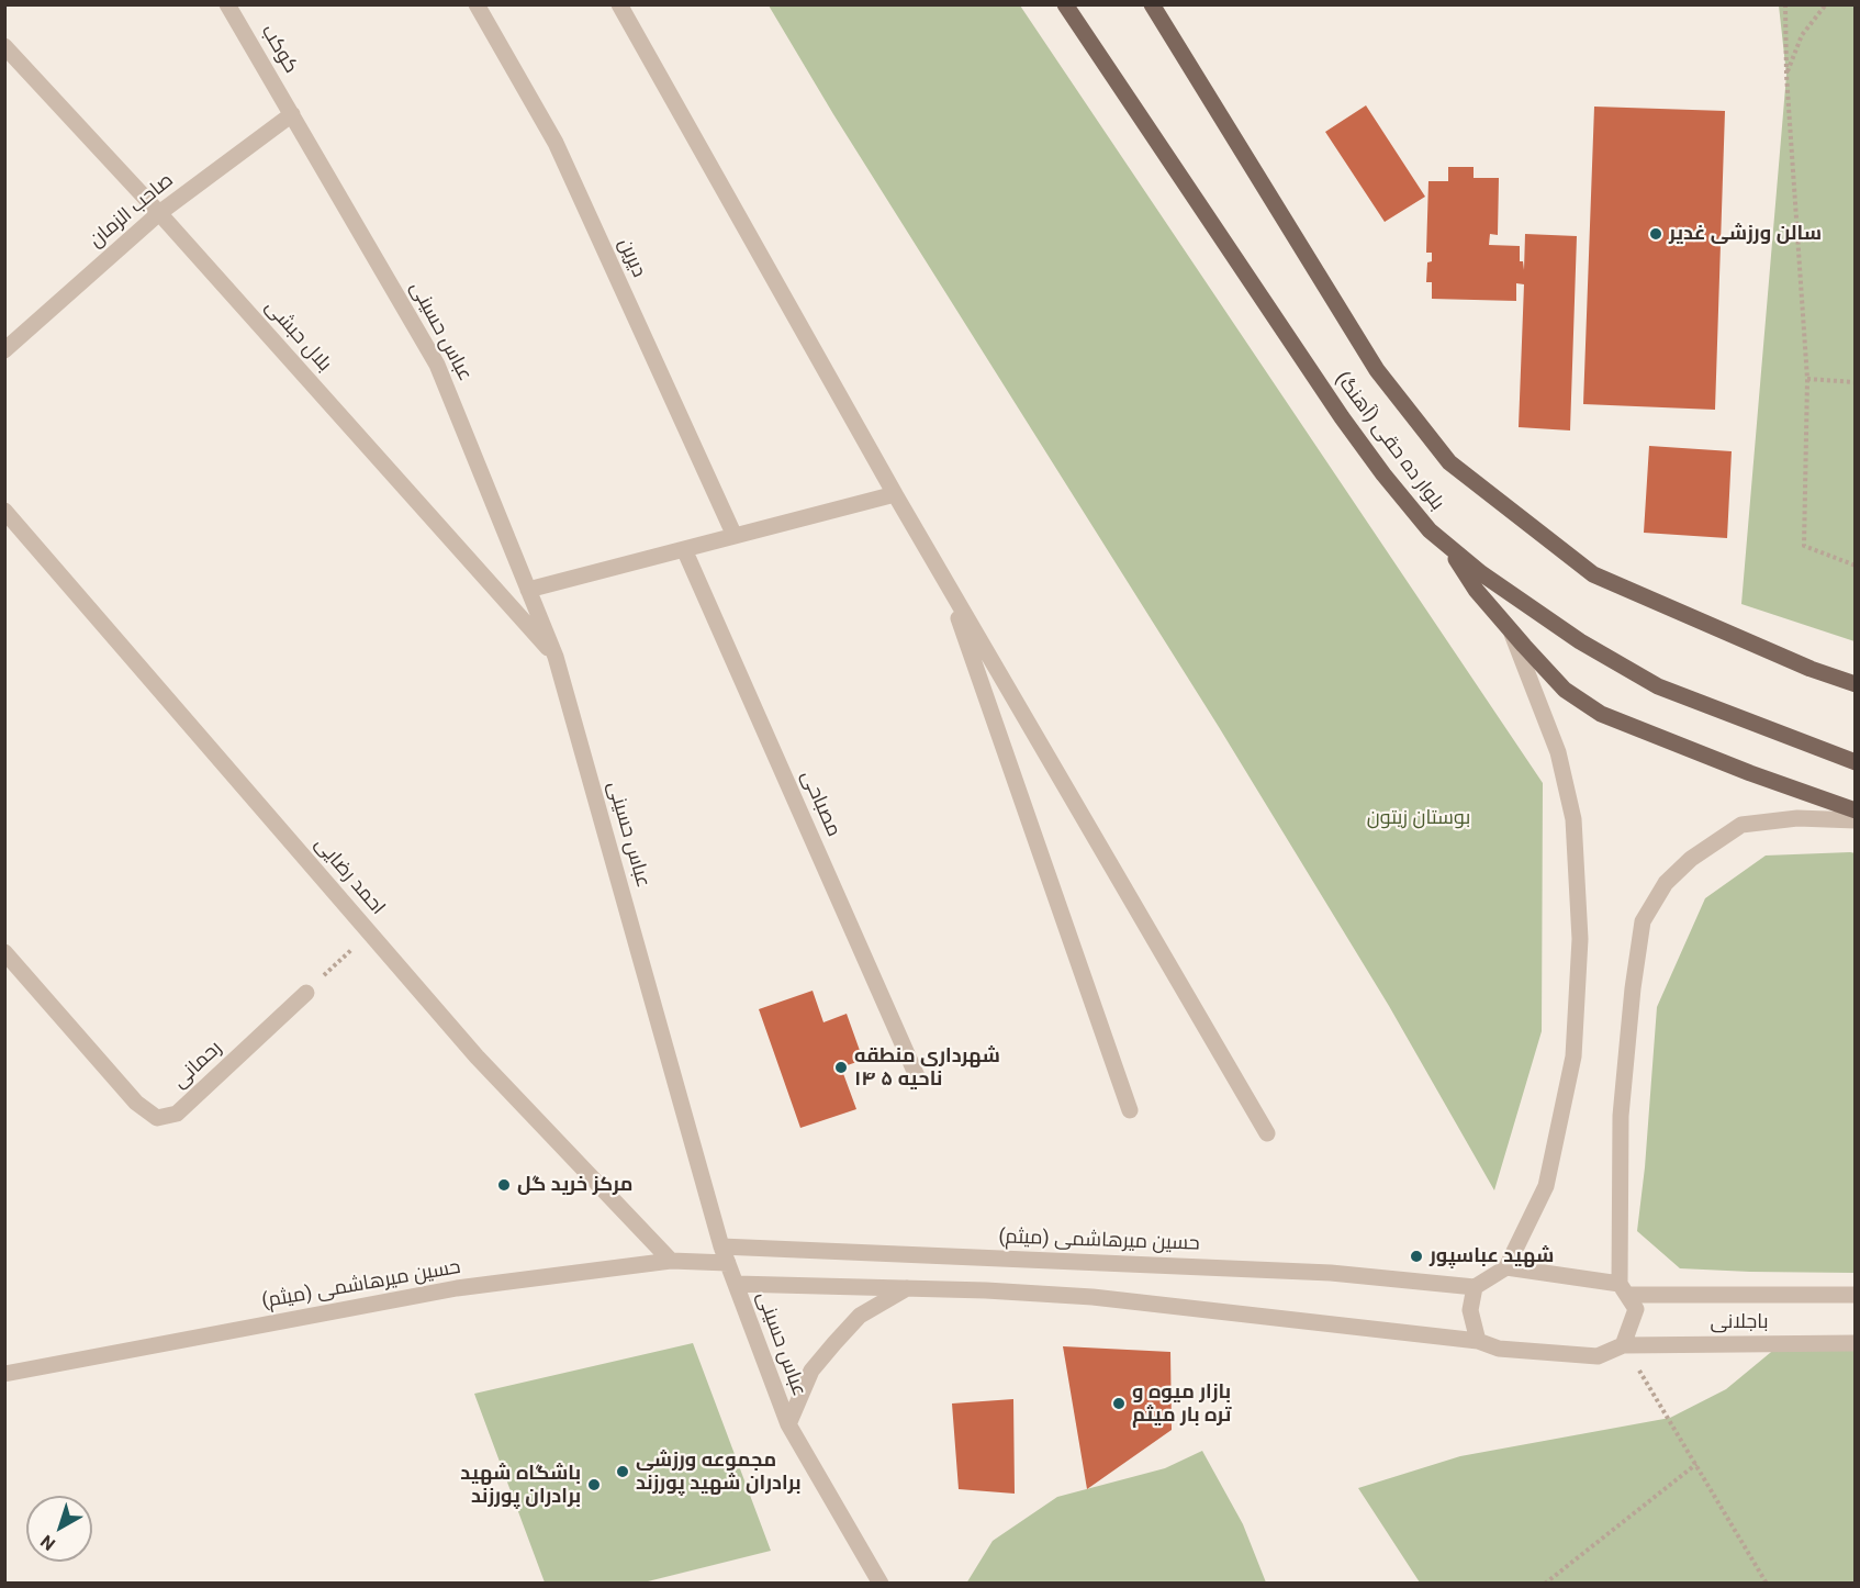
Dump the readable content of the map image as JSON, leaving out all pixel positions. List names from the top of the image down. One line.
{"streets":{"main road":["بلوار ده حقی (آهنگ)"],"street":["کوکب","صاحب الزمان","دیرین","عباس حسینی","بلال حبشی","مصباحی","احمد رضایی","رحمانی","حسین میرهاشمی (میثم)","باجلانی"]},"crossings":[["کوکب","صاحب الزمان"],["کوکب","عباس حسینی"],["صاحب الزمان","عباس حسینی"],["صاحب الزمان","بلال حبشی"],["عباس حسینی","بلال حبشی"],["عباس حسینی","حسین میرهاشمی (میثم)"],["احمد رضایی","حسین میرهاشمی (میثم)"]],"parks":["بوستان زیتون"],"places":["سالن ورزشی غدیر","شهرداری منطقه ۱۴ ناحیه ۵","مرکز خرید گل","شهید عباسپور","بازار میوه و تره بار میثم","مجموعه ورزشی برادران شهید پورزند","باشگاه شهید برادران پورزند"],"north":"bottom left"}
